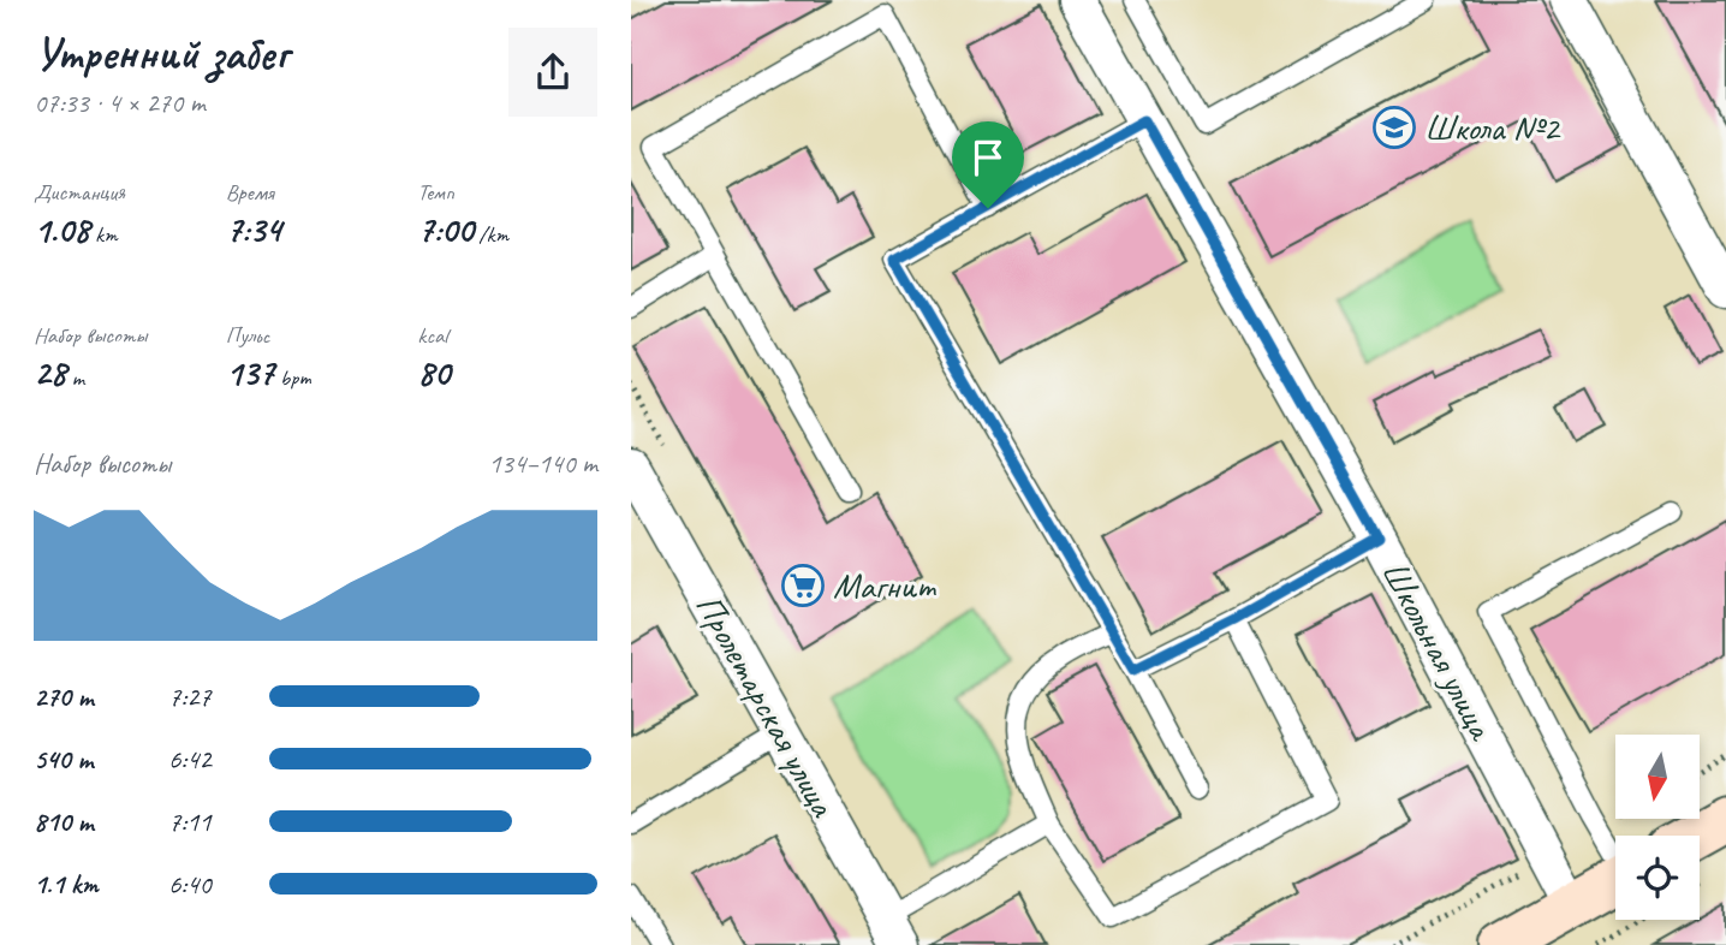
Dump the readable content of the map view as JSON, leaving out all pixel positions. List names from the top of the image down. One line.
{"streets":{"street":["Школьная улица","Пролетарская улица"]},"places":{"school or university":["Школа №2"],"supermarket":["Магнит"]},"north":"bottom","page":{"heading":["Утренний забег","07:33 · 4 × 270 m"],"stats":[["Дистанция","1.08 km"],["Время","7:34"],["Темп","7:00 /km"],["Набор высоты","28 m"],["Пульс","137 bpm"],["kcal","80"]],"chart":["Набор высоты","134–140 m"],"list":[{"name":"270 m","note":"7:27"},{"name":"540 m","note":"6:42"},{"name":"810 m","note":"7:11"},{"name":"1.1 km","note":"6:40"}]}}
